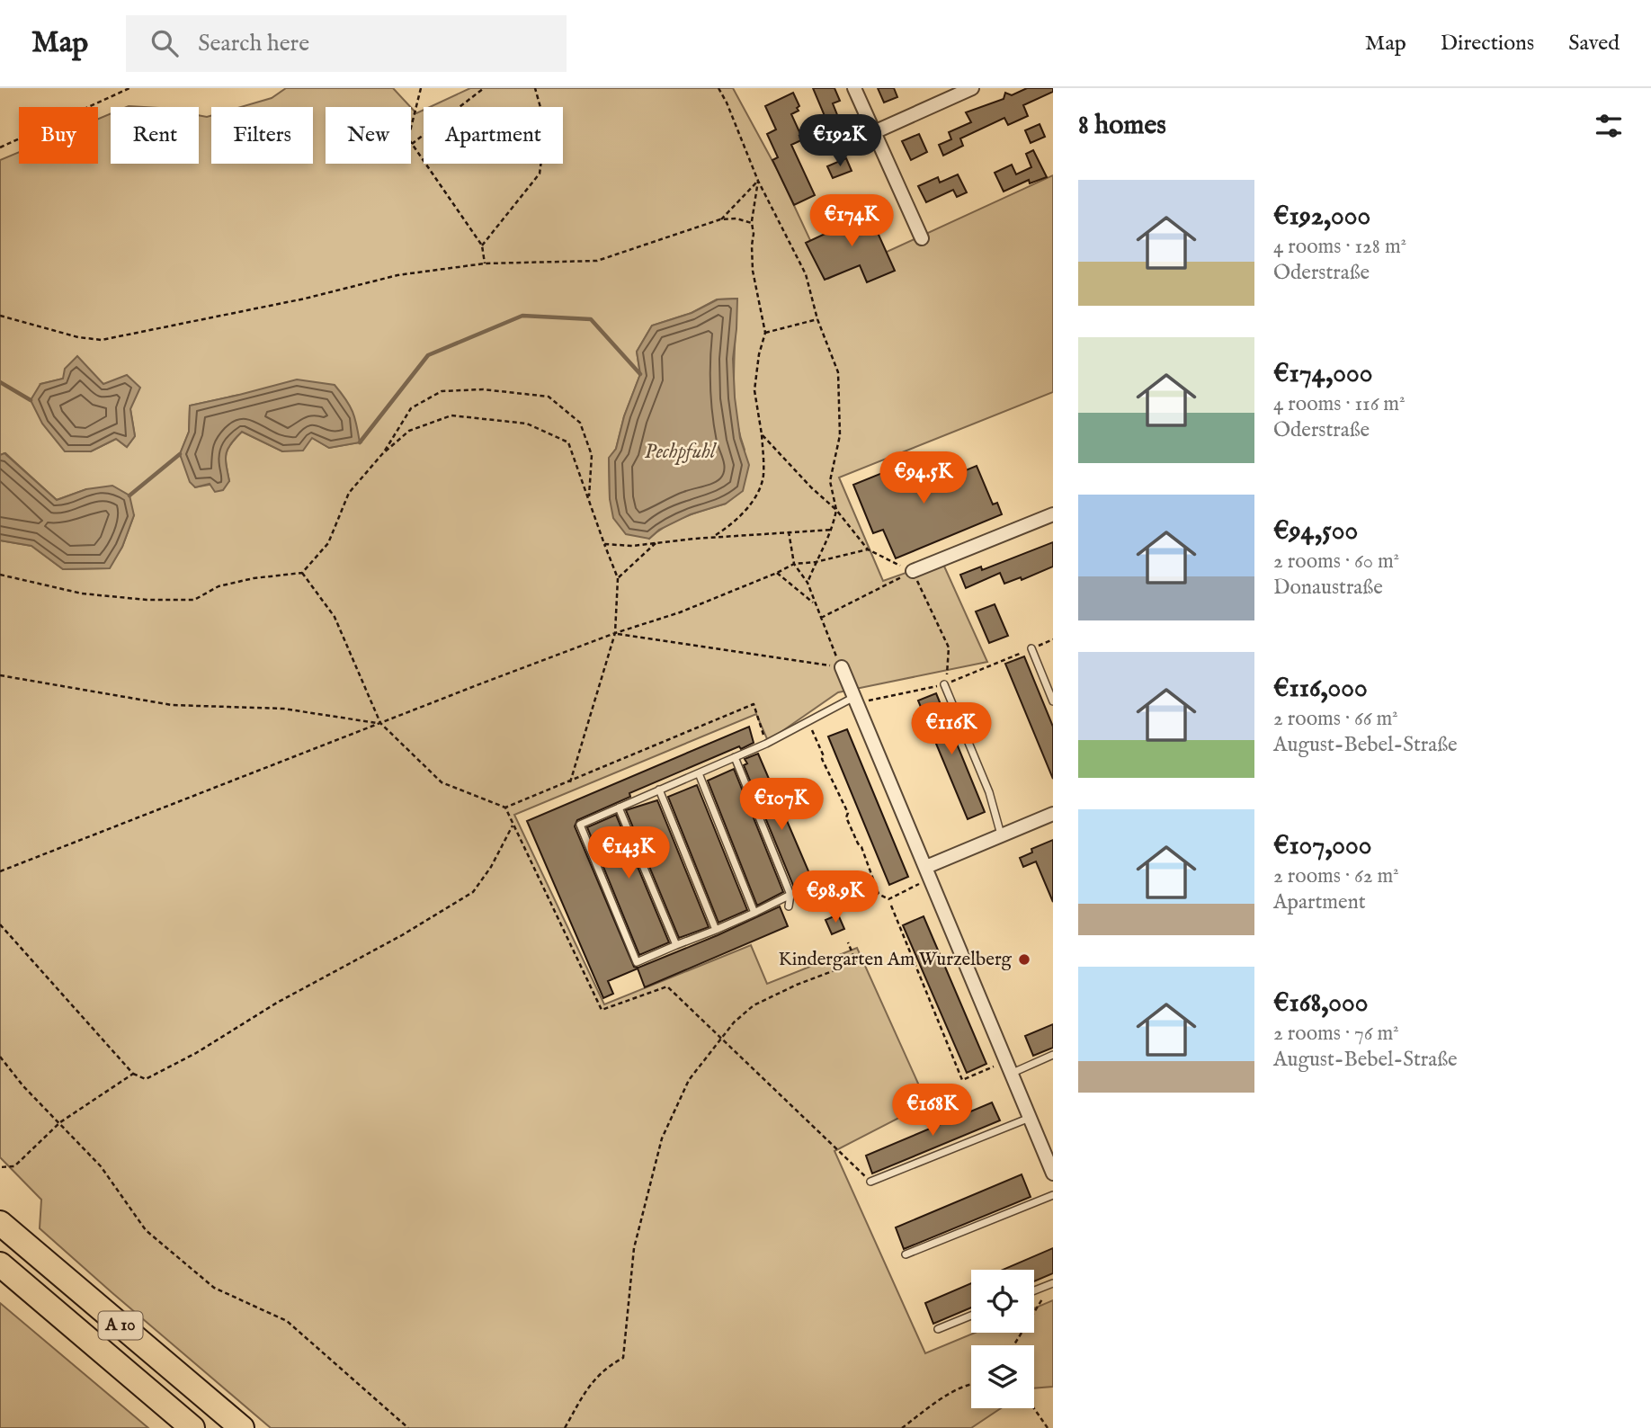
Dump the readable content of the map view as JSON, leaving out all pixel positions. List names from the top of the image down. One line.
{"streets":{"highway":["A 10"]},"water":["Pechpfuhl"],"places":["Kindergarten Am Wurzelberg"],"page":{"header":"Map","search":"Search here","nav":["Map","Directions","Saved"],"heading":"8 homes","chip":["Buy","Rent","Filters","New","Apartment"],"price":["€192K","€174K","€94.5K","€116K","€107K","€143K","€98.9K","€168K"],"list":[{"name":"€192,000","note":"4 rooms · 128 m² · Oderstraße"},{"name":"€174,000","note":"4 rooms · 116 m² · Oderstraße"},{"name":"€94,500","note":"2 rooms · 60 m² · Donaustraße"},{"name":"€116,000","note":"2 rooms · 66 m² · August-Bebel-Straße"},{"name":"€107,000","note":"2 rooms · 62 m² · Apartment"},{"name":"€168,000","note":"2 rooms · 76 m² · August-Bebel-Straße"}]}}
